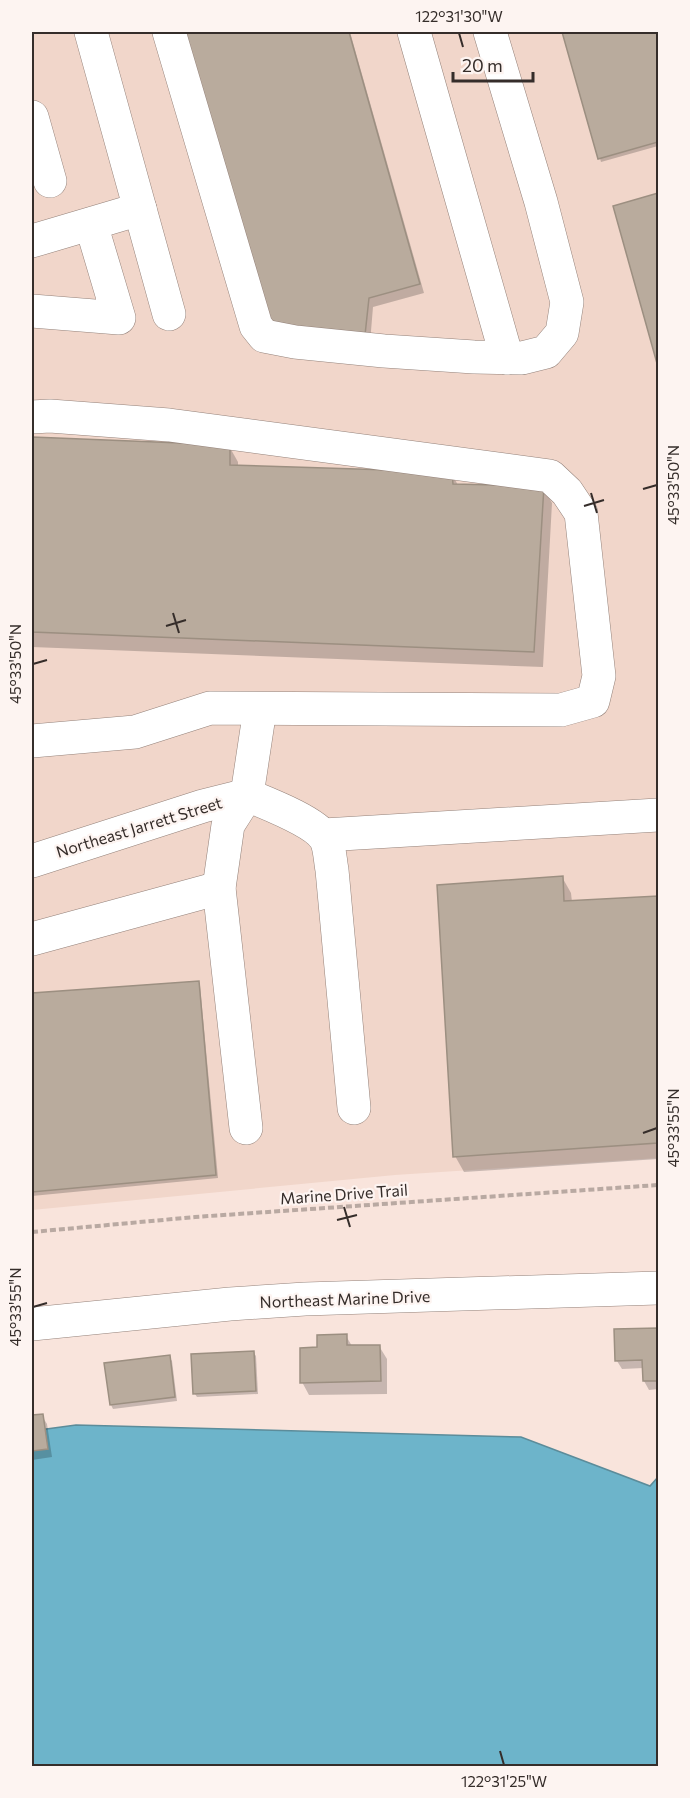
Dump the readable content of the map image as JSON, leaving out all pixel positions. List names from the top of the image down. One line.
{"streets":{"main road":["Northeast Jarrett Street","Northeast Marine Drive"],"path":["Marine Drive Trail"]},"scale_bar":"20 m","coordinates":["122°31'30\"W","45°33'50\"N","45°33'55\"N","122°31'25\"W"]}
